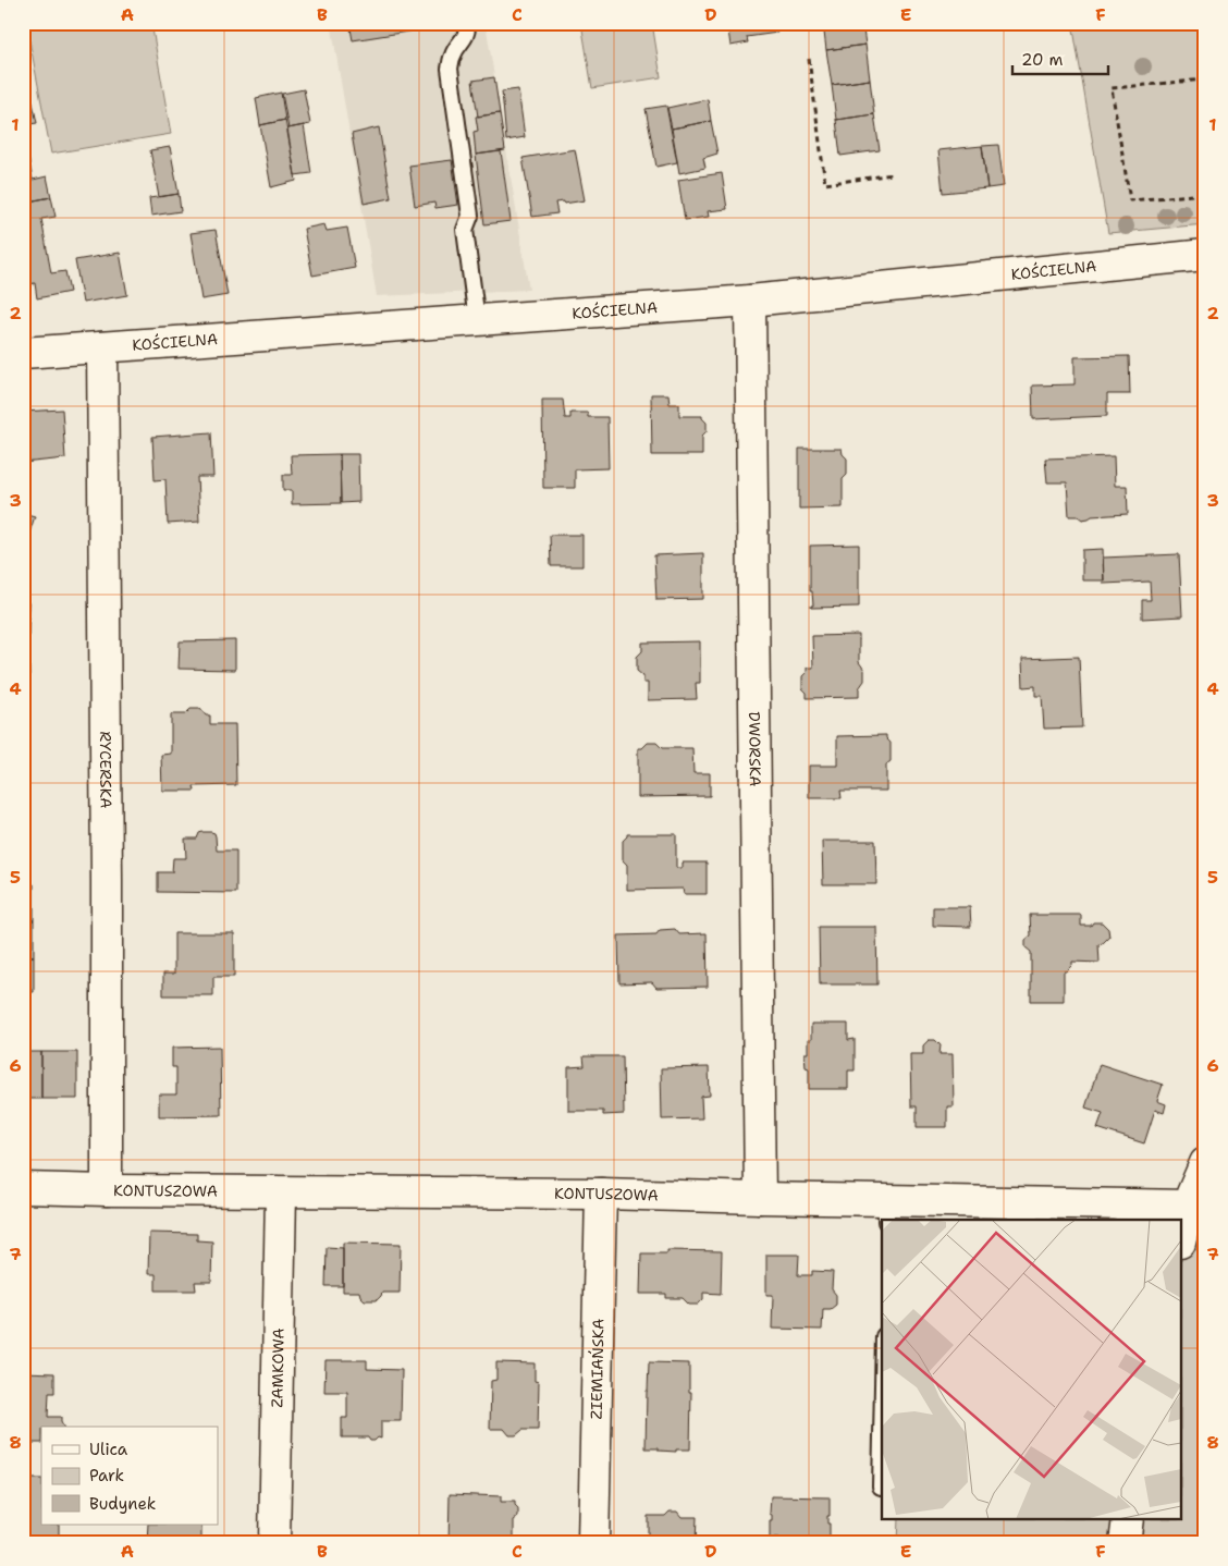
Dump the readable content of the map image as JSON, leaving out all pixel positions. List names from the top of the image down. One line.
{"streets":{"street":["KOŚCIELNA","DWORSKA","RYCERSKA","KONTUSZOWA","ZAMKOWA","ZIEMIAŃSKA"]},"crossings":[["KOŚCIELNA","DWORSKA"],["KOŚCIELNA","RYCERSKA"],["DWORSKA","KONTUSZOWA"],["RYCERSKA","KONTUSZOWA"],["KONTUSZOWA","ZAMKOWA"],["KONTUSZOWA","ZIEMIAŃSKA"]],"legend":["Ulica","Park","Budynek"],"scale_bar":"20 m","grid":{"columns":["A","B","C","D","E","F"],"rows":["1","2","3","4","5","6","7","8"]}}
